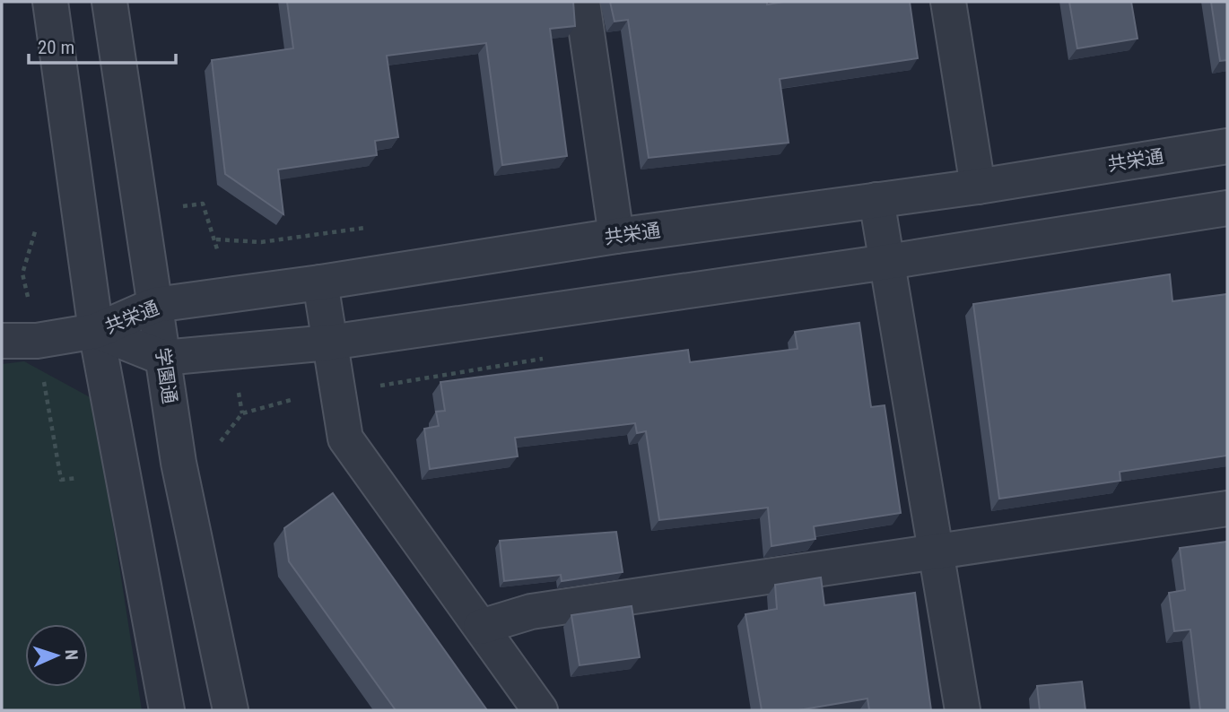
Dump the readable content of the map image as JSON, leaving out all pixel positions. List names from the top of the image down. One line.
{"streets":{"street":["共栄通","学園通"]},"crossings":[["共栄通","学園通"]],"scale_bar":"20 m","north":"right"}
